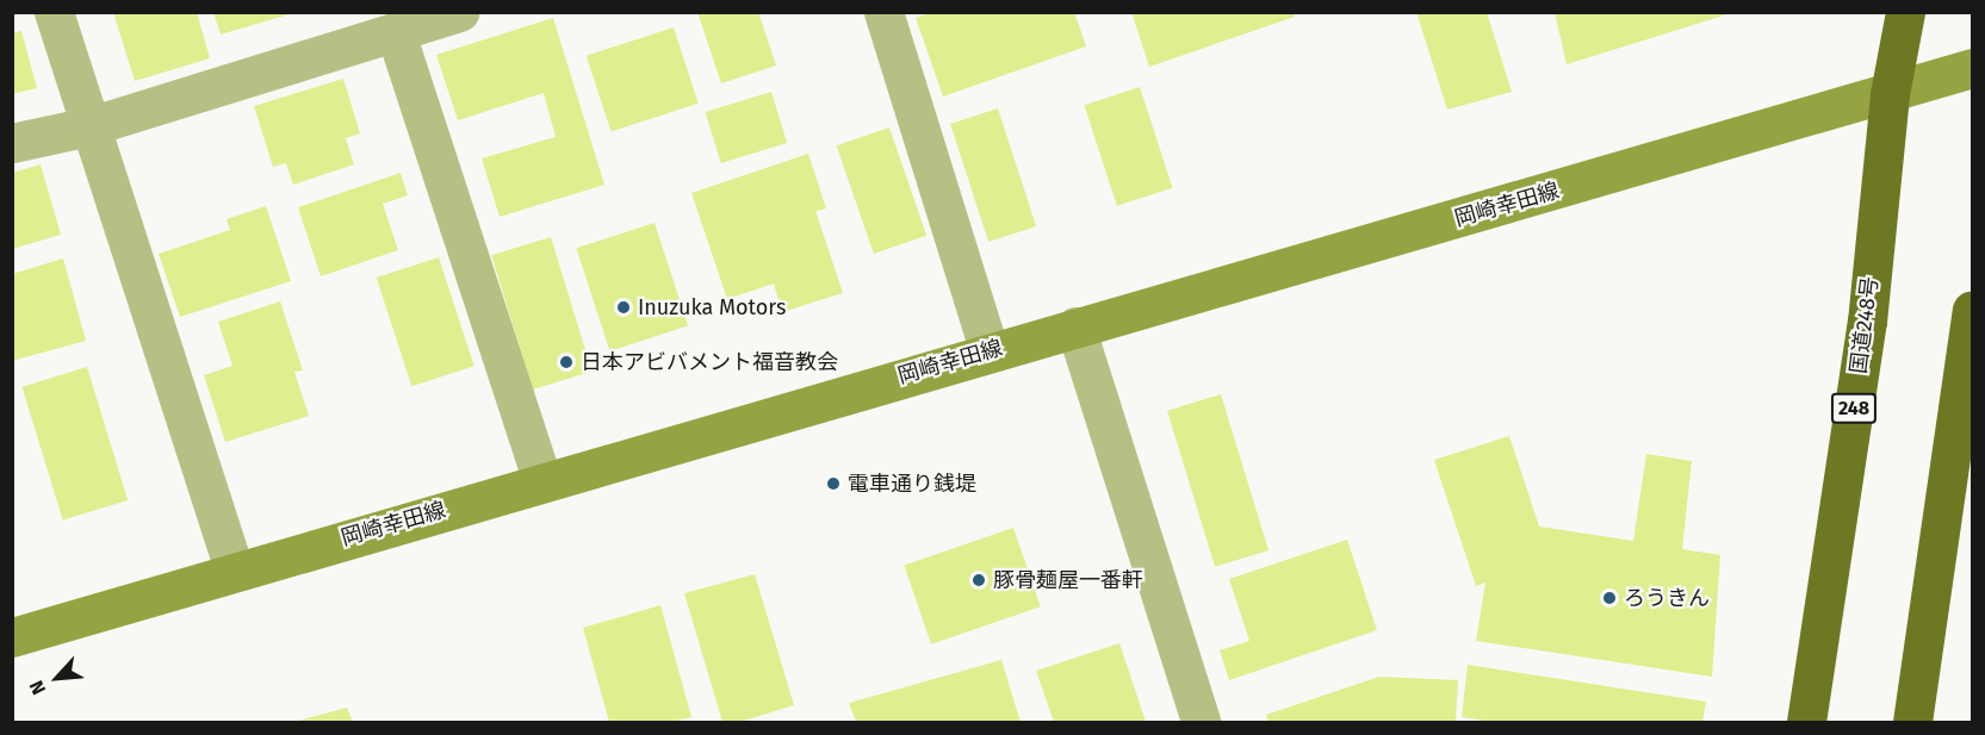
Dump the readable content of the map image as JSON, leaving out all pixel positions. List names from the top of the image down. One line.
{"streets":{"highway":["国道248号","248"],"main road":["岡崎幸田線"]},"crossings":[["岡崎幸田線","国道248号"]],"places":["Inuzuka Motors","日本アビバメント福音教会","電車通り銭堤","豚骨麺屋一番軒","ろうきん"],"north":"bottom left"}
